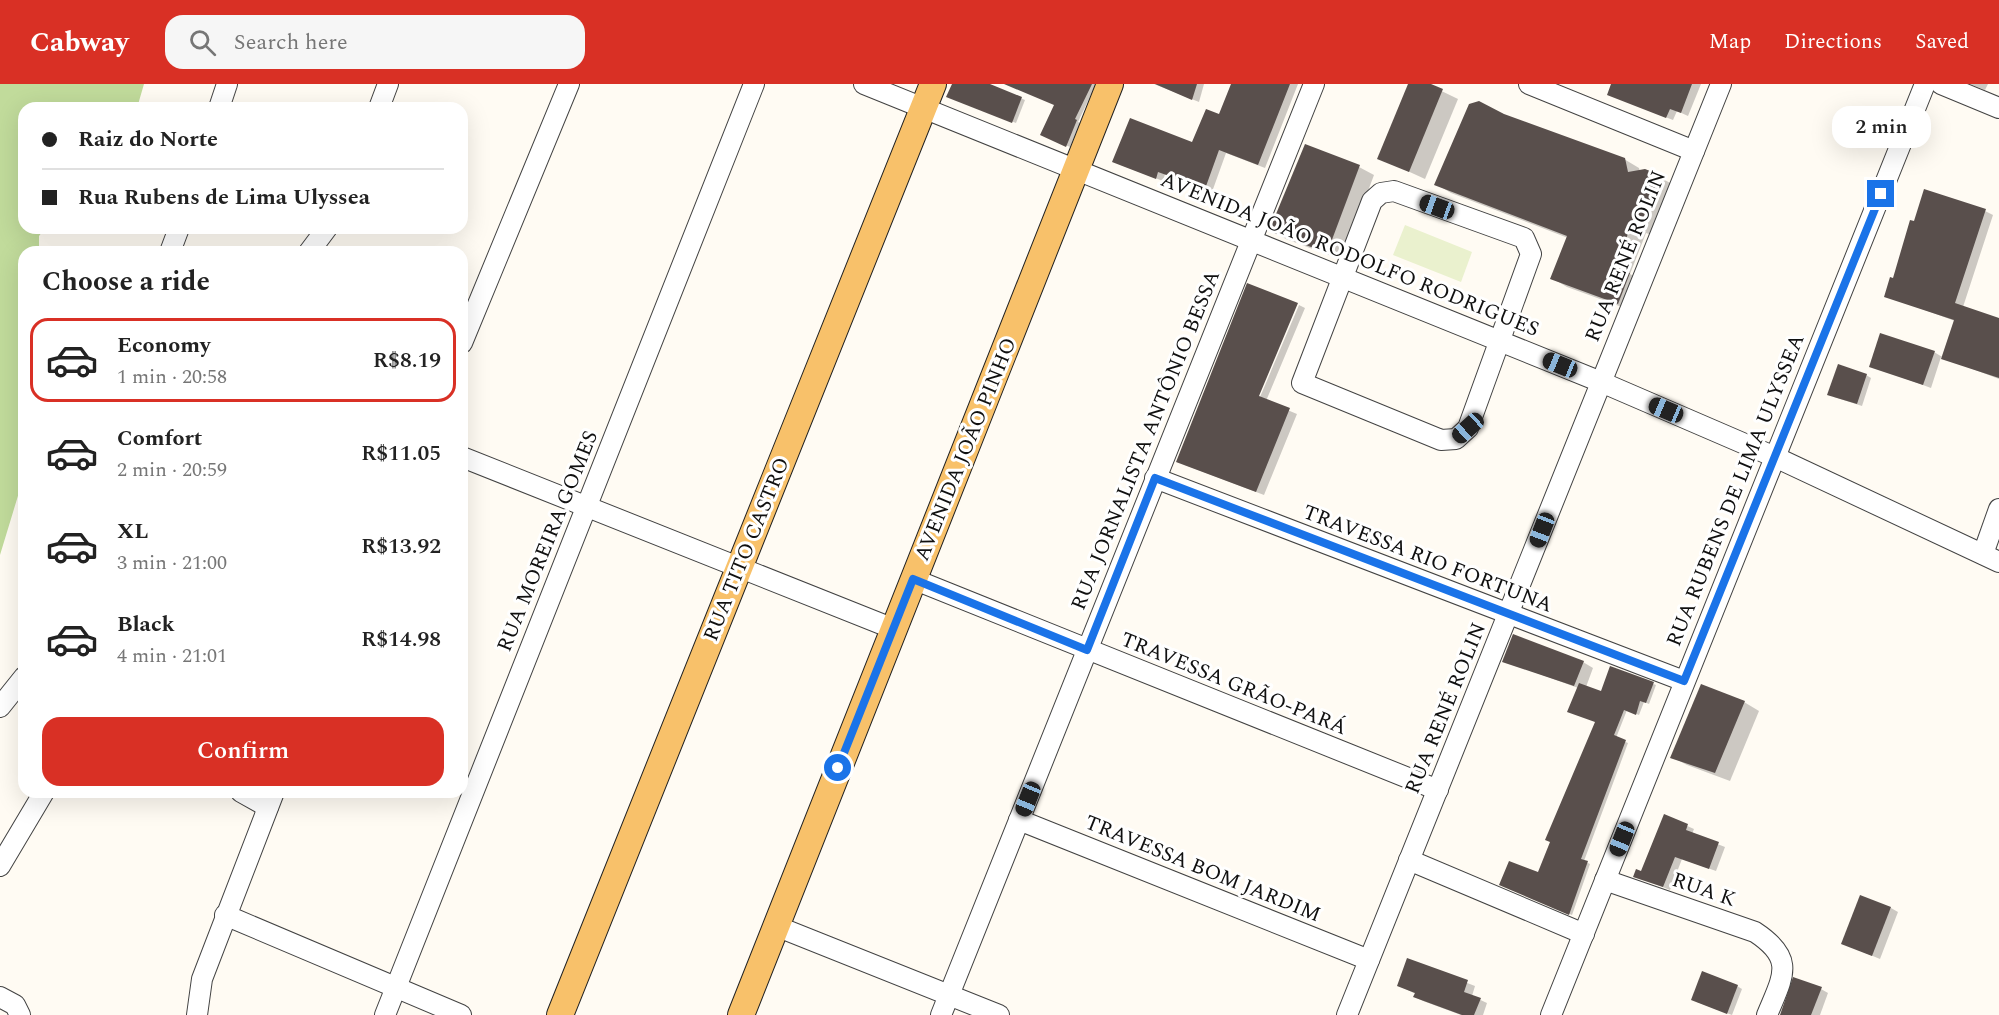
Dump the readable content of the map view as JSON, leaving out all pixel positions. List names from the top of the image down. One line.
{"streets":{"main road":["AVENIDA JOÃO PINHO","RUA TITO CASTRO"],"street":["AVENIDA JOÃO RODOLFO RODRIGUES","RUA RENÉ ROLIN","RUA JORNALISTA ANTÔNIO BESSA","RUA RUBENS DE LIMA ULYSSEA","RUA MOREIRA GOMES","TRAVESSA RIO FORTUNA","TRAVESSA GRÃO-PARÁ","TRAVESSA BOM JARDIM","RUA K"]},"crossings":[["AVENIDA JOÃO RODOLFO RODRIGUES","RUA RENÉ ROLIN"],["AVENIDA JOÃO RODOLFO RODRIGUES","RUA JORNALISTA ANTÔNIO BESSA"],["AVENIDA JOÃO RODOLFO RODRIGUES","AVENIDA JOÃO PINHO"],["AVENIDA JOÃO RODOLFO RODRIGUES","RUA RUBENS DE LIMA ULYSSEA"],["AVENIDA JOÃO RODOLFO RODRIGUES","RUA TITO CASTRO"],["RUA RENÉ ROLIN","TRAVESSA RIO FORTUNA"],["RUA RENÉ ROLIN","TRAVESSA GRÃO-PARÁ"],["RUA RENÉ ROLIN","TRAVESSA BOM JARDIM"],["RUA JORNALISTA ANTÔNIO BESSA","TRAVESSA RIO FORTUNA"],["RUA JORNALISTA ANTÔNIO BESSA","TRAVESSA GRÃO-PARÁ"],["RUA JORNALISTA ANTÔNIO BESSA","TRAVESSA BOM JARDIM"],["AVENIDA JOÃO PINHO","TRAVESSA GRÃO-PARÁ"],["RUA RUBENS DE LIMA ULYSSEA","TRAVESSA RIO FORTUNA"],["RUA RUBENS DE LIMA ULYSSEA","RUA K"]],"page":{"header":"Cabway","search":"Search here","nav":["Map","Directions","Saved"],"banner":["Raiz do Norte","Rua Rubens de Lima Ulyssea"],"bubble":"2 min","heading":"Choose a ride","list":[{"name":"Economy","note":"1 min · 20:58","value":"R$8.19"},{"name":"Comfort","note":"2 min · 20:59","value":"R$11.05"},{"name":"XL","note":"3 min · 21:00","value":"R$13.92"},{"name":"Black","note":"4 min · 21:01","value":"R$14.98"}],"buttons":"Confirm"}}
